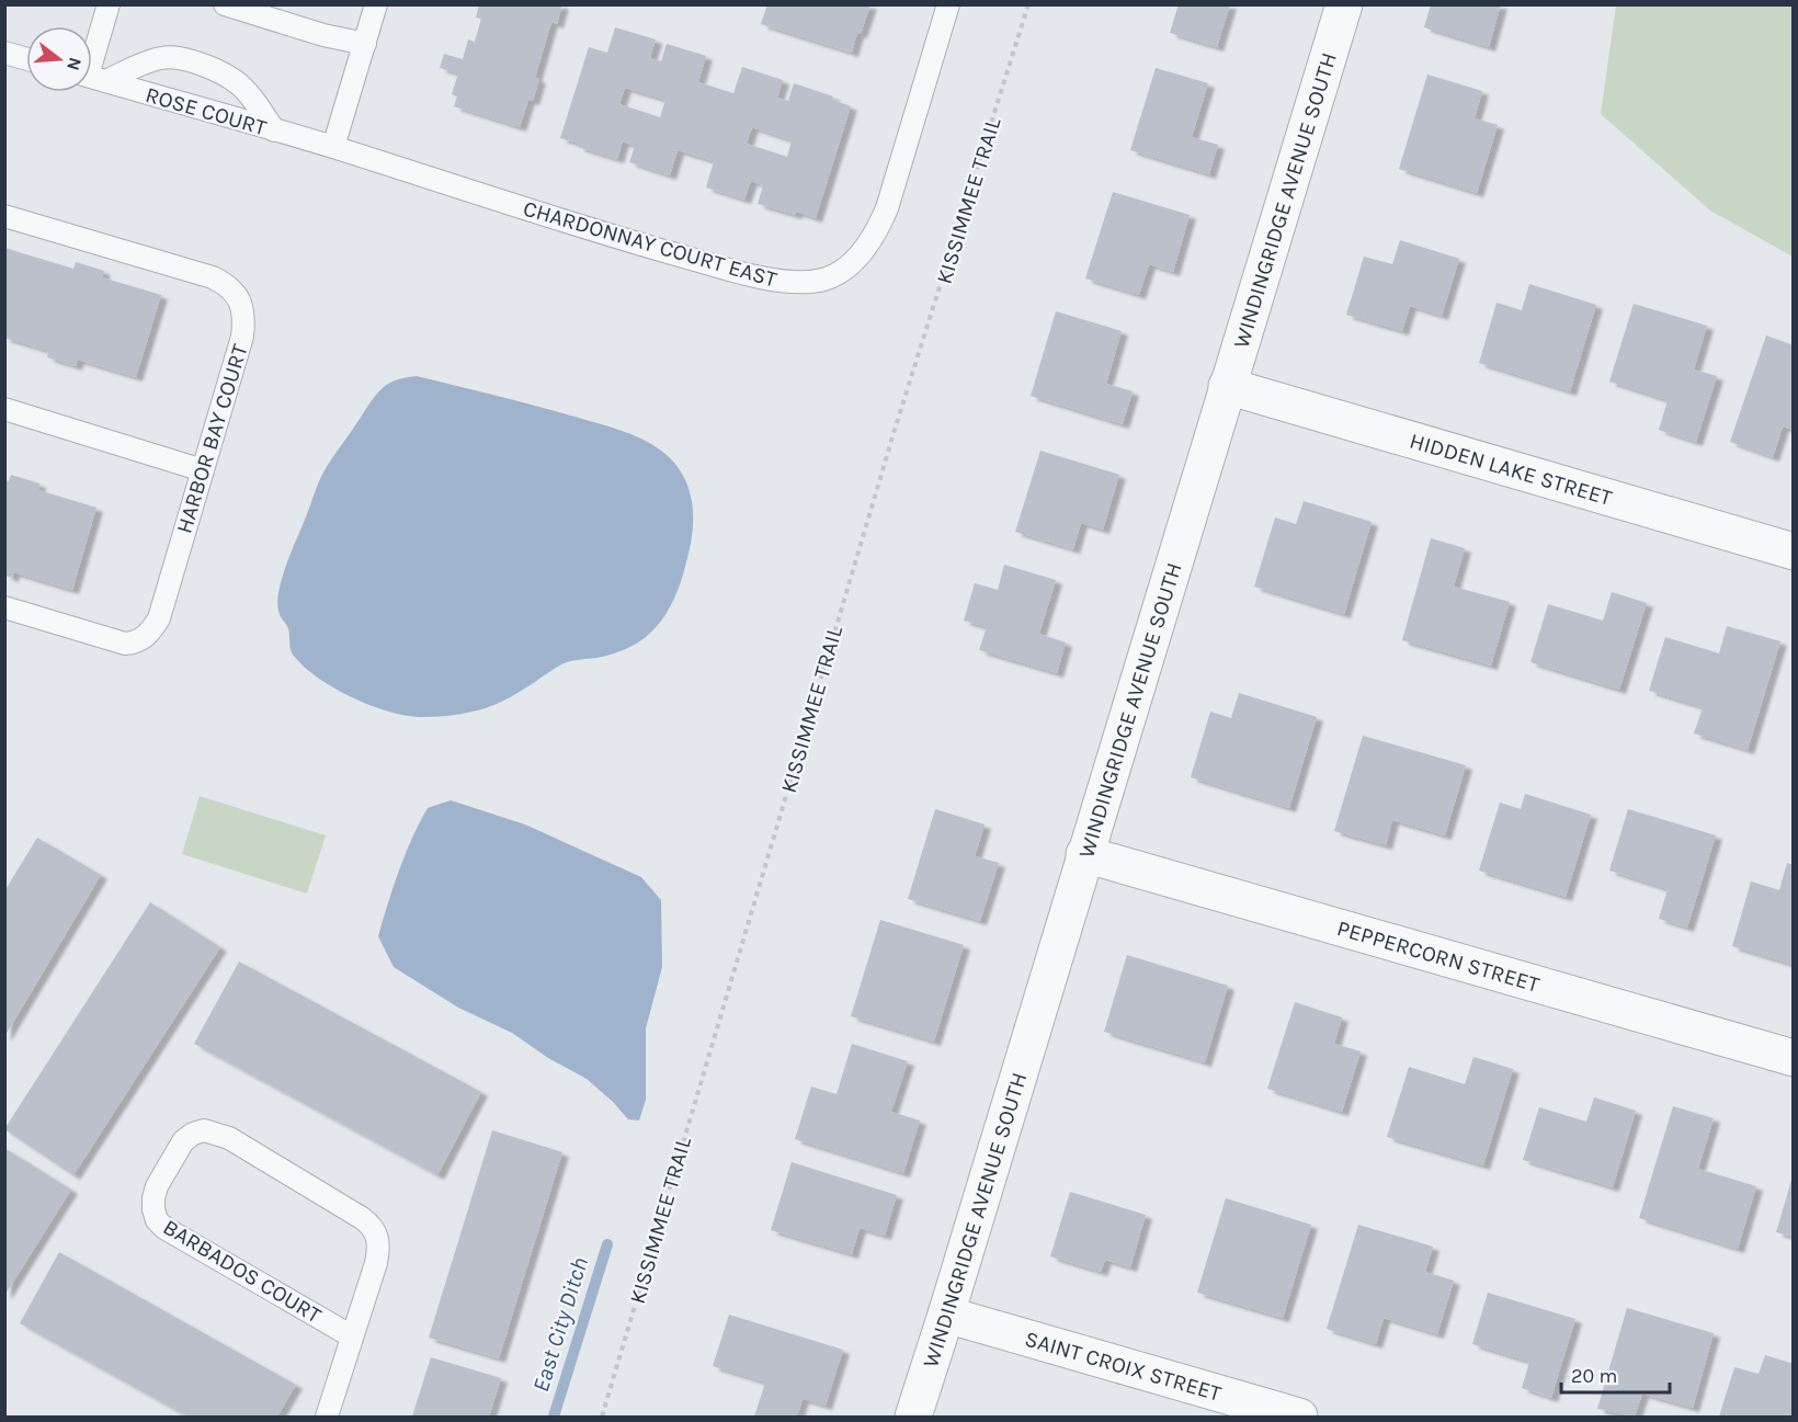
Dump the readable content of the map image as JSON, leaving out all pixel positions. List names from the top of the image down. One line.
{"streets":{"street":["WINDINGRIDGE AVENUE SOUTH","HIDDEN LAKE STREET","PEPPERCORN STREET","SAINT CROIX STREET"],"lane":["ROSE COURT","CHARDONNAY COURT EAST","HARBOR BAY COURT","BARBADOS COURT"],"path":["KISSIMMEE TRAIL"]},"crossings":[["ROSE COURT","CHARDONNAY COURT EAST"],["WINDINGRIDGE AVENUE SOUTH","HIDDEN LAKE STREET"],["WINDINGRIDGE AVENUE SOUTH","PEPPERCORN STREET"],["WINDINGRIDGE AVENUE SOUTH","SAINT CROIX STREET"]],"water":["East City Ditch"],"scale_bar":"20 m","north":"right"}
